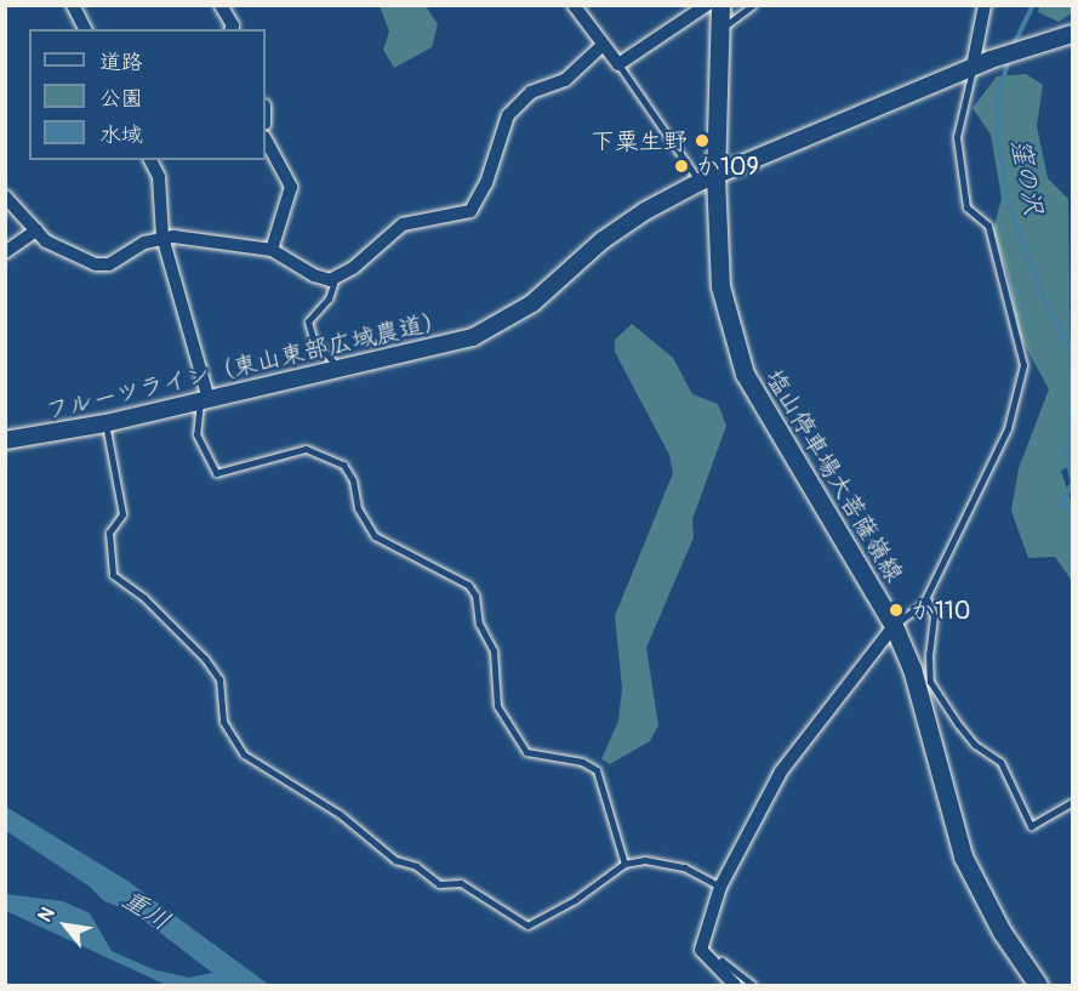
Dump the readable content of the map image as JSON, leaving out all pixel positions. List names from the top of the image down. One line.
{"streets":{"main road":["塩山停車場大菩薩嶺線"],"street":["フルーツライン（東山東部広域農道）"]},"crossings":[["フルーツライン（東山東部広域農道）","塩山停車場大菩薩嶺線"]],"water":["窪の沢","重川"],"places":["下粟生野","か109","か110"],"legend":["道路","公園","水域"],"north":"top left"}
